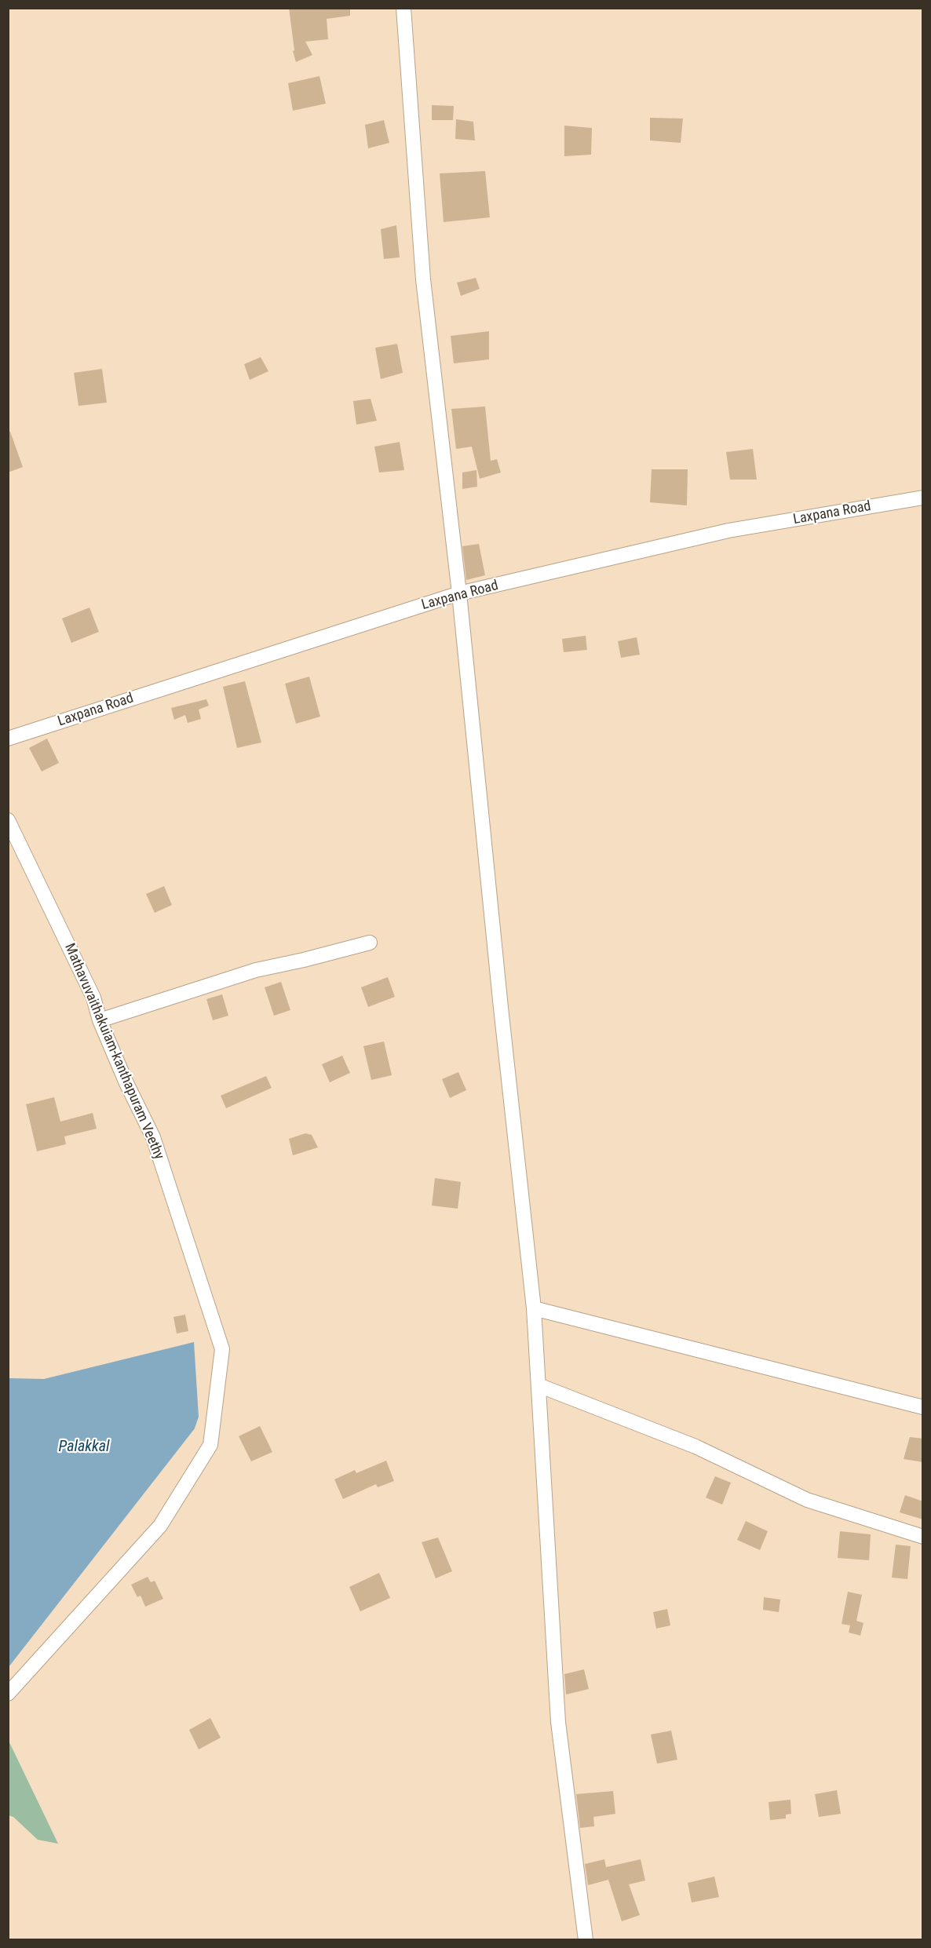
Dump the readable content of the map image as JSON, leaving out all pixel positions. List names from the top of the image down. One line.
{"streets":{"street":["Laxpana Road","Mathavuvaithakuiam-kanthapuram Veethy"]},"water":["Palakkal"]}
